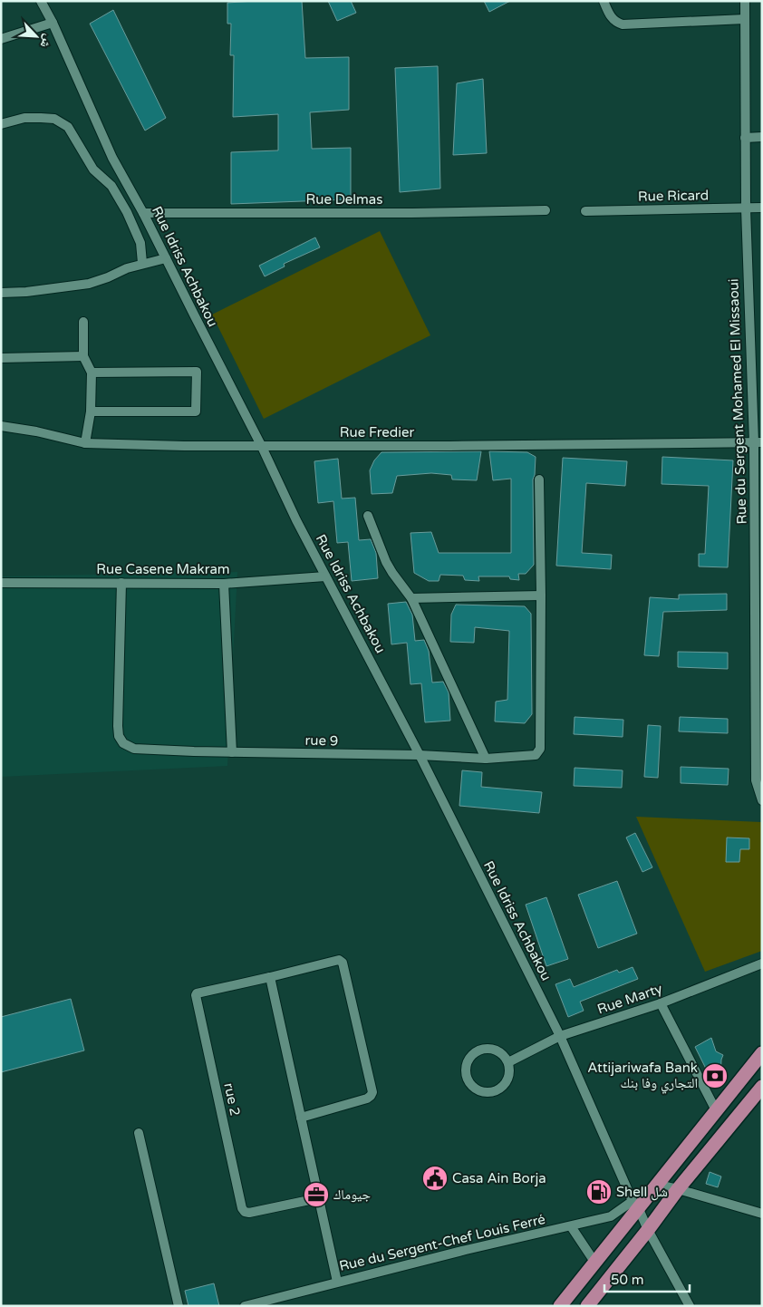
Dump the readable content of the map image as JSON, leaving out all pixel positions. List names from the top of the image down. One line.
{"streets":{"street":["Rue Ricard","Rue Delmas","Rue Idriss Achbakou","Rue du Sergent Mohamed El Missaoui","Rue Fredier","Rue Casene Makram","rue 9","Rue Marty","rue 2","Rue du Sergent-Chef Louis Ferré"]},"crossings":[["Rue Ricard","Rue du Sergent Mohamed El Missaoui"],["Rue Delmas","Rue Idriss Achbakou"],["Rue Idriss Achbakou","Rue Fredier"],["Rue Idriss Achbakou","Rue Casene Makram"],["Rue Idriss Achbakou","rue 9"],["Rue Idriss Achbakou","Rue Marty"],["Rue Idriss Achbakou","Rue du Sergent-Chef Louis Ferré"],["Rue du Sergent Mohamed El Missaoui","Rue Fredier"],["Rue Casene Makram","rue 9"]],"places":{"bank":["Attijariwafa Bank التجاري وفا بنك"],"public building":["Casa Ain Borja"],"fuel station":["Shell شل"],"office":["جيوماك"]},"scale_bar":"50 m","north":"bottom right"}
